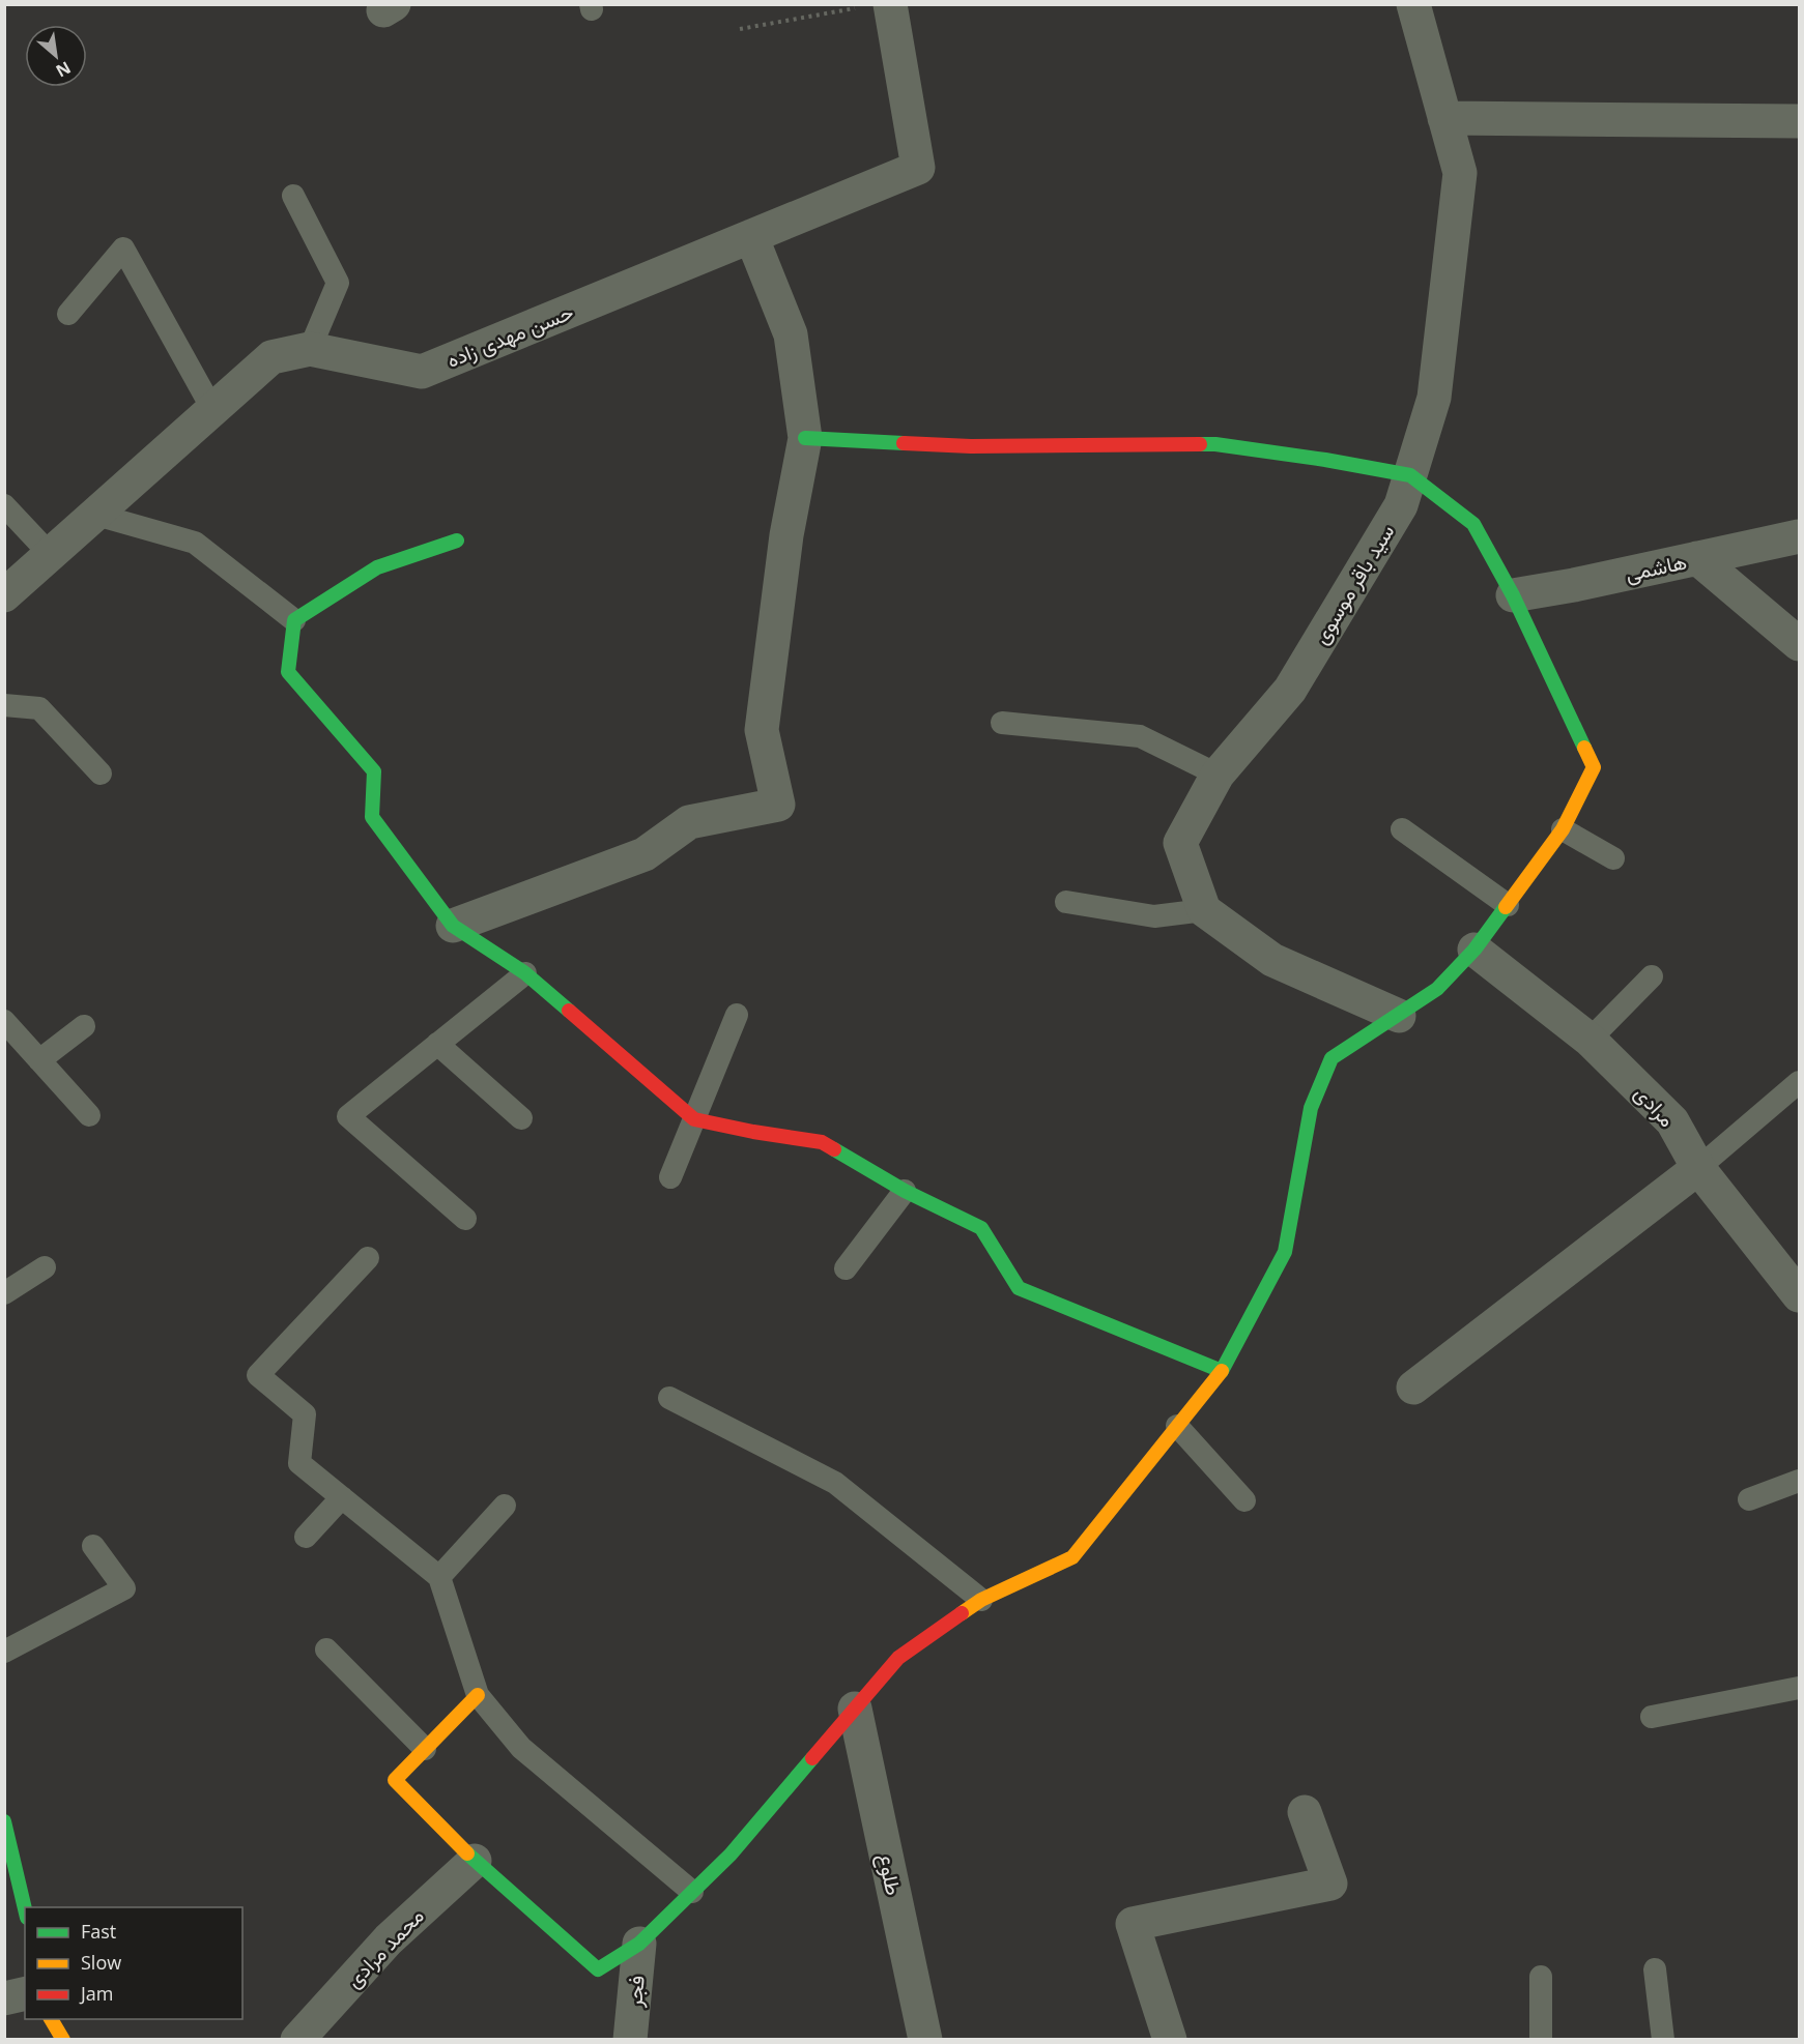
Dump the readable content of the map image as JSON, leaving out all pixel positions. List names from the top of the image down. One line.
{"streets":{"street":["حسن مهدی زاده","هاشمی","سید باقر موسوی","مرادی","طلوع","محمد مرادی","فجر"]},"legend":["Fast","Slow","Jam"],"north":"bottom right"}
